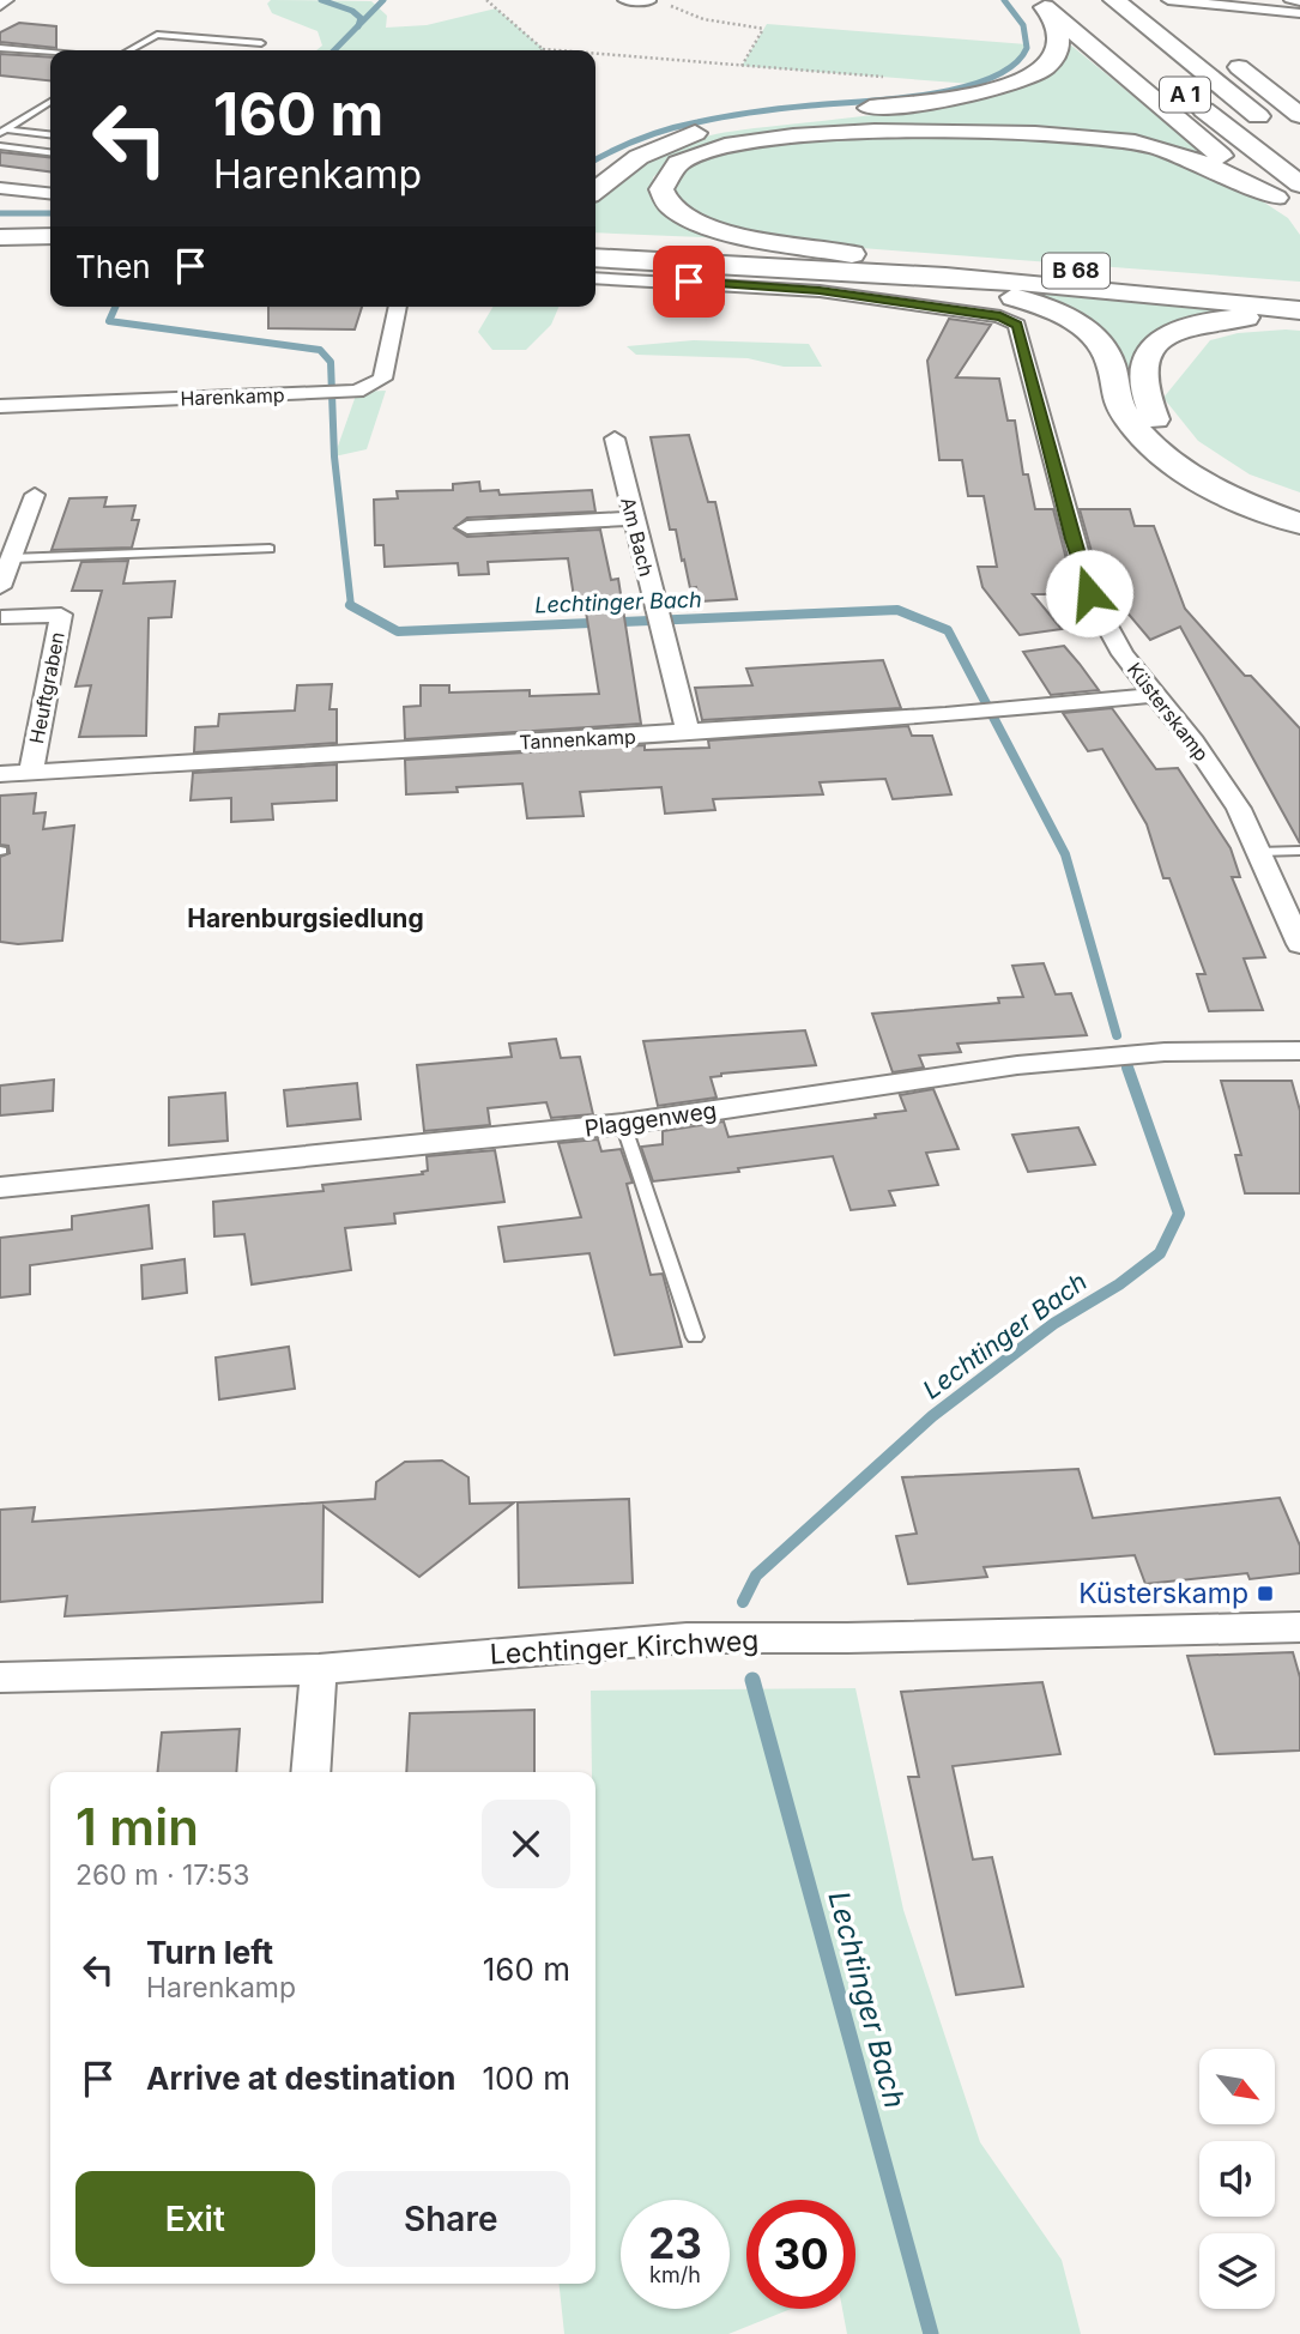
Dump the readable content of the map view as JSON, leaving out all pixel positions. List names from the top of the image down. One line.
{"streets":{"highway":["A 1","B 68"],"street":["Harenkamp","Am Bach","Heuftgraben","Küsterskamp","Tannenkamp","Plaggenweg","Lechtinger Kirchweg"]},"crossings":[["Am Bach","Tannenkamp"],["Heuftgraben","Tannenkamp"],["Küsterskamp","Tannenkamp"]],"districts":["Harenburgsiedlung"],"water":["Lechtinger Bach"],"places":{"transit":["Küsterskamp"]},"north":"bottom right","page":{"turn":["160 m","Harenkamp"],"then":"Then","heading":["1 min","260 m · 17:53"],"list":[{"name":"Turn left","note":"Harenkamp","value":"160 m"},{"name":"Arrive at destination","value":"100 m"}],"buttons":["Exit","Share"],"speed":"23 km/h","limit":"30"}}
